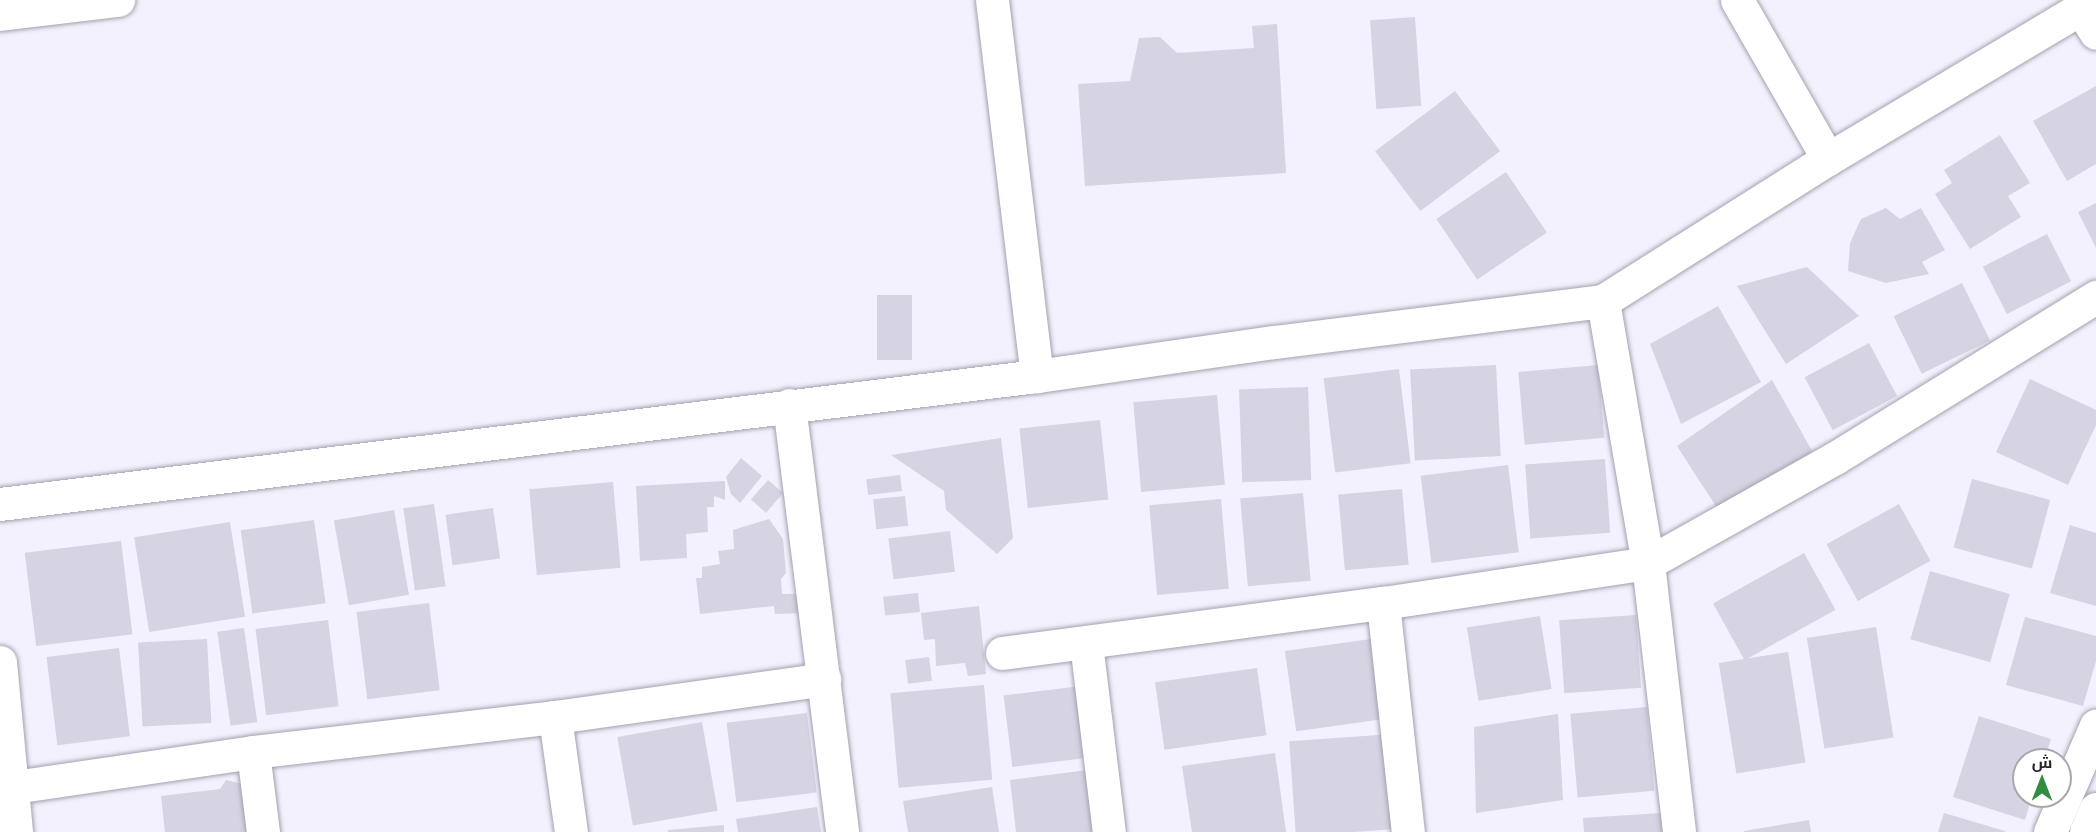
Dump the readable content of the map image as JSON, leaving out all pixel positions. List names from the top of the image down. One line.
{"north":"top"}
